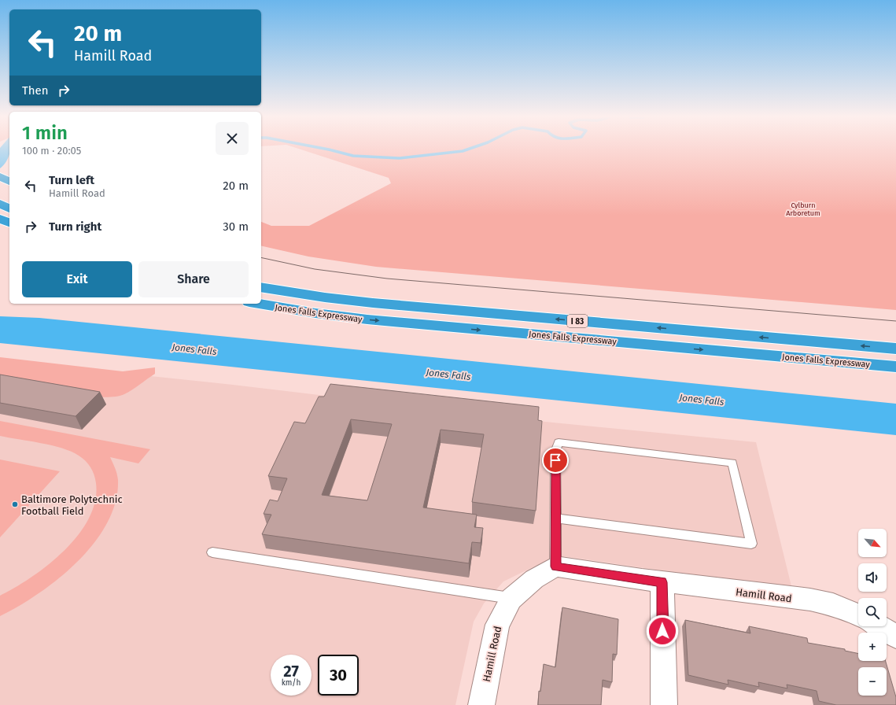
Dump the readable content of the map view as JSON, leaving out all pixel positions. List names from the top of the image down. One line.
{"streets":{"highway":["Jones Falls Expressway","I 83"],"street":["Hamill Road"]},"water":["Jones Falls"],"parks":["Cylburn Arboretum"],"places":["Baltimore Polytechnic Football Field"],"north":"bottom right","page":{"turn":["20 m","Hamill Road"],"then":"Then","heading":["1 min","100 m · 20:05"],"list":[{"name":"Turn left","note":"Hamill Road","value":"20 m"},{"name":"Turn right","value":"30 m"}],"buttons":["Exit","Share"],"map_buttons":["+","−"],"speed":"27 km/h","limit":"30"}}
